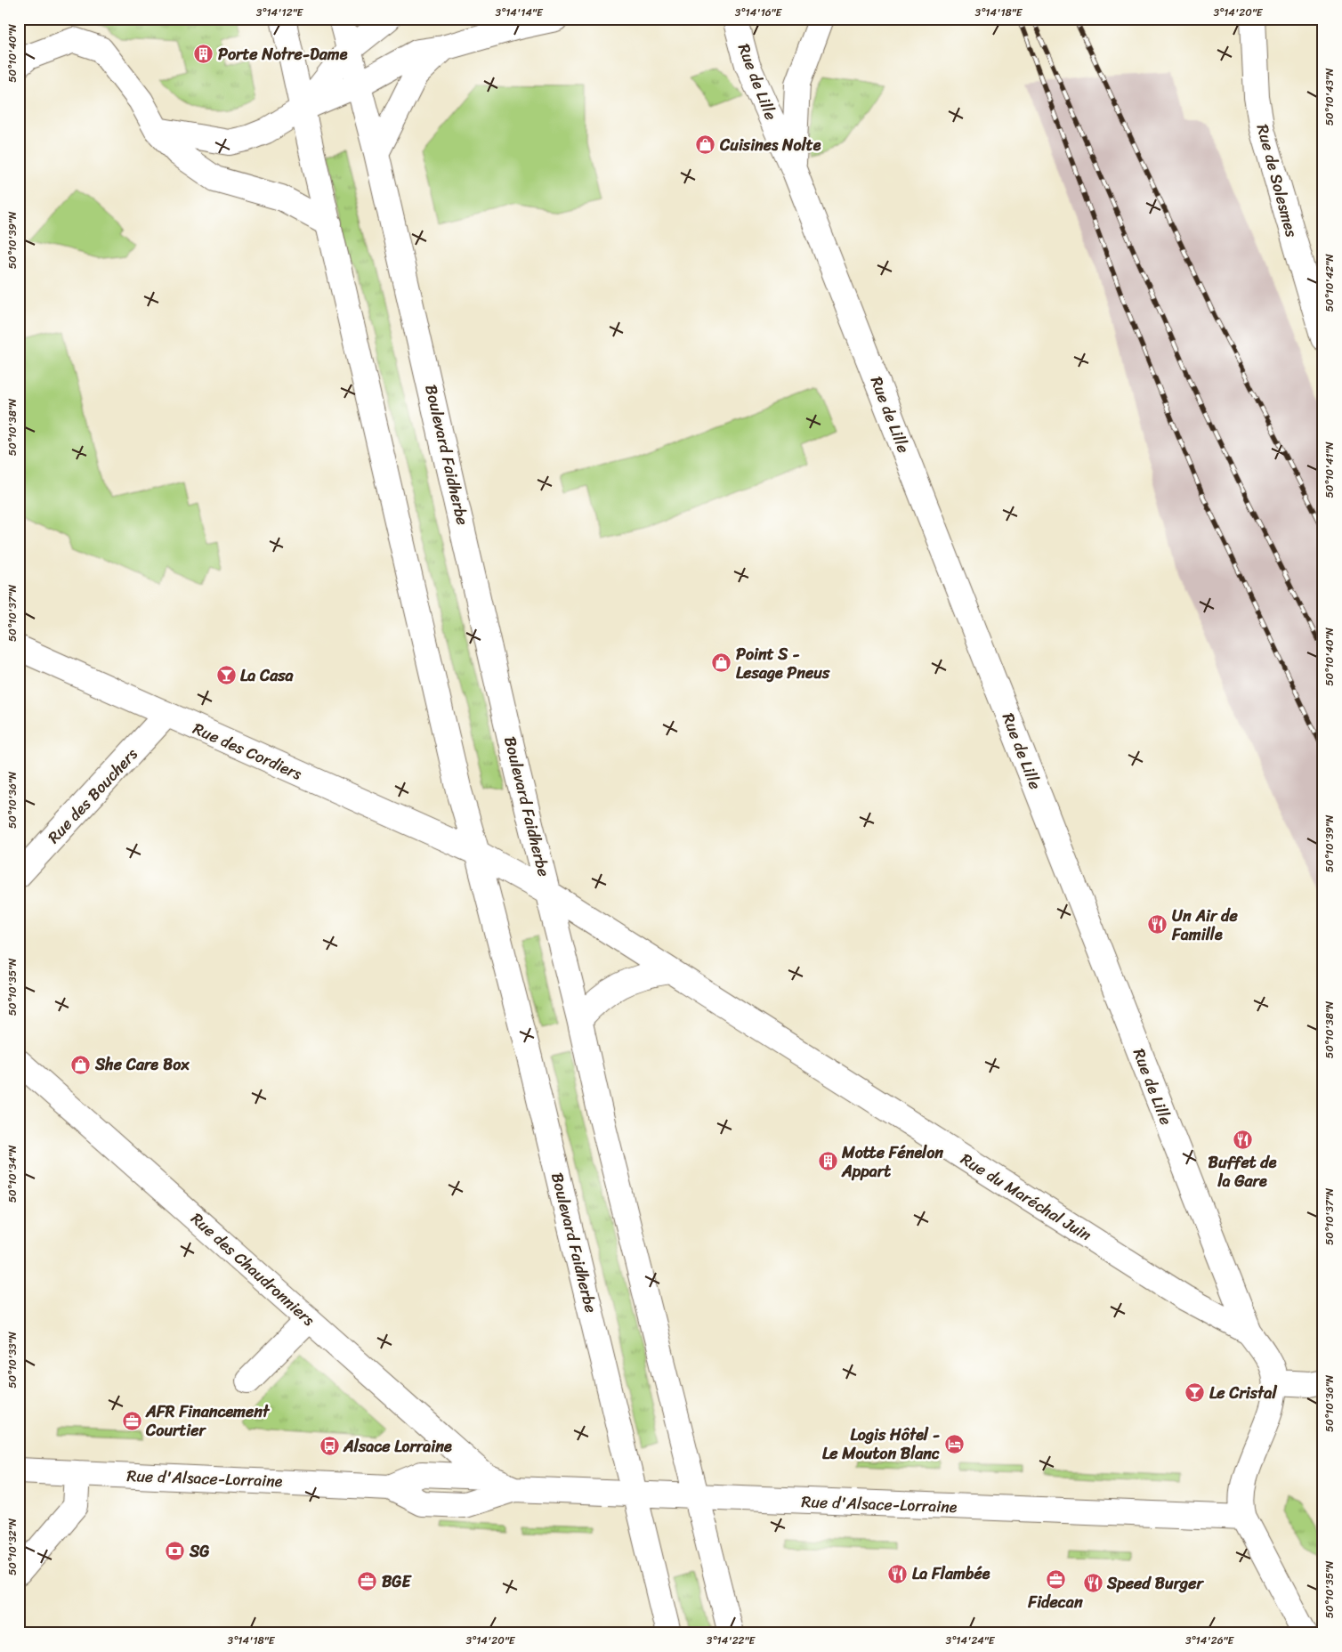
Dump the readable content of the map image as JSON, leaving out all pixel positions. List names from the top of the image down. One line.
{"streets":{"street":["Rue de Lille","Rue de Solesmes","Boulevard Faidherbe","Rue des Cordiers","Rue des Bouchers","Rue du Maréchal Juin","Rue des Chaudronniers","Rue d'Alsace-Lorraine"]},"crossings":[["Rue de Lille","Rue du Maréchal Juin"],["Boulevard Faidherbe","Rue des Cordiers"],["Boulevard Faidherbe","Rue du Maréchal Juin"],["Boulevard Faidherbe","Rue d'Alsace-Lorraine"],["Rue des Cordiers","Rue des Bouchers"],["Rue des Chaudronniers","Rue d'Alsace-Lorraine"]],"places":{"building":["Porte Notre-Dame","Motte Fénelon Appart"],"shop":["Cuisines Nolte","Point S - Lesage Pneus","She Care Box"],"bar":["La Casa","Le Cristal"],"restaurant":["Un Air de Famille","Buffet de la Gare","La Flambée","Speed Burger"],"office":["AFR Financement Courtier","Fidecan","BGE"],"hotel":["Logis Hôtel - Le Mouton Blanc"],"bus stop":["Alsace Lorraine"],"bank":["SG"]},"coordinates":["3°14'12\"E","3°14'14\"E","3°14'16\"E","3°14'18\"E","3°14'20\"E","50°10'40\"N","50°10'43\"N","50°10'39\"N","50°10'42\"N","50°10'38\"N","50°10'41\"N","50°10'37\"N","50°10'36\"N","50°10'35\"N","50°10'34\"N","50°10'33\"N","50°10'32\"N","3°14'22\"E","3°14'24\"E","3°14'26\"E"]}
